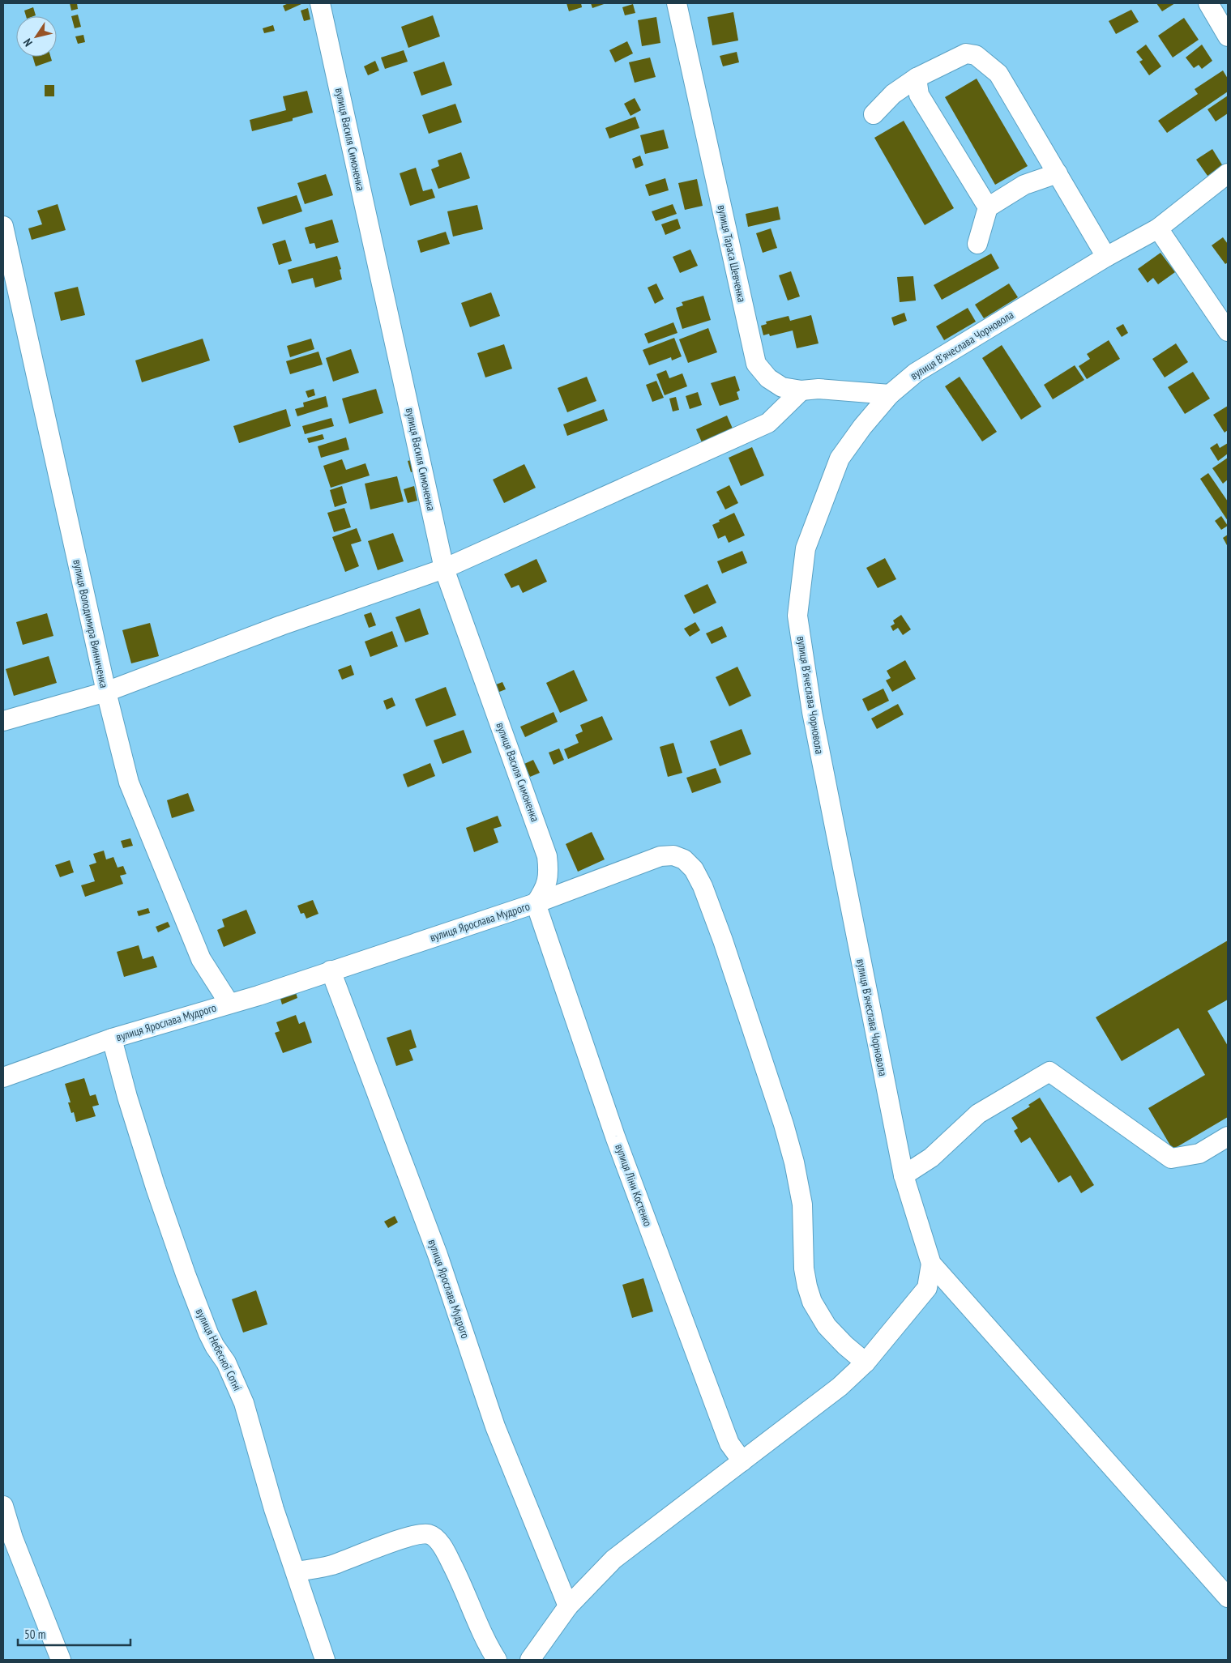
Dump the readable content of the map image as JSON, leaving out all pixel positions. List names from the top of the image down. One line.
{"streets":{"street":["вулиця Василя Симоненка","вулиця Тараса Шевченка","вулиця Вʼячеслава Чорновола","вулиця Володимира Винниченка","вулиця Ярослава Мудрого","вулиця Ліни Костенко","вулиця Небесної Сотні"]},"crossings":[["вулиця Василя Симоненка","вулиця Ярослава Мудрого"],["вулиця Василя Симоненка","вулиця Ліни Костенко"],["вулиця Тараса Шевченка","вулиця Вʼячеслава Чорновола"],["вулиця Володимира Винниченка","вулиця Ярослава Мудрого"],["вулиця Ярослава Мудрого","вулиця Ліни Костенко"],["вулиця Ярослава Мудрого","вулиця Небесної Сотні"]],"scale_bar":"50 m","north":"bottom left"}
